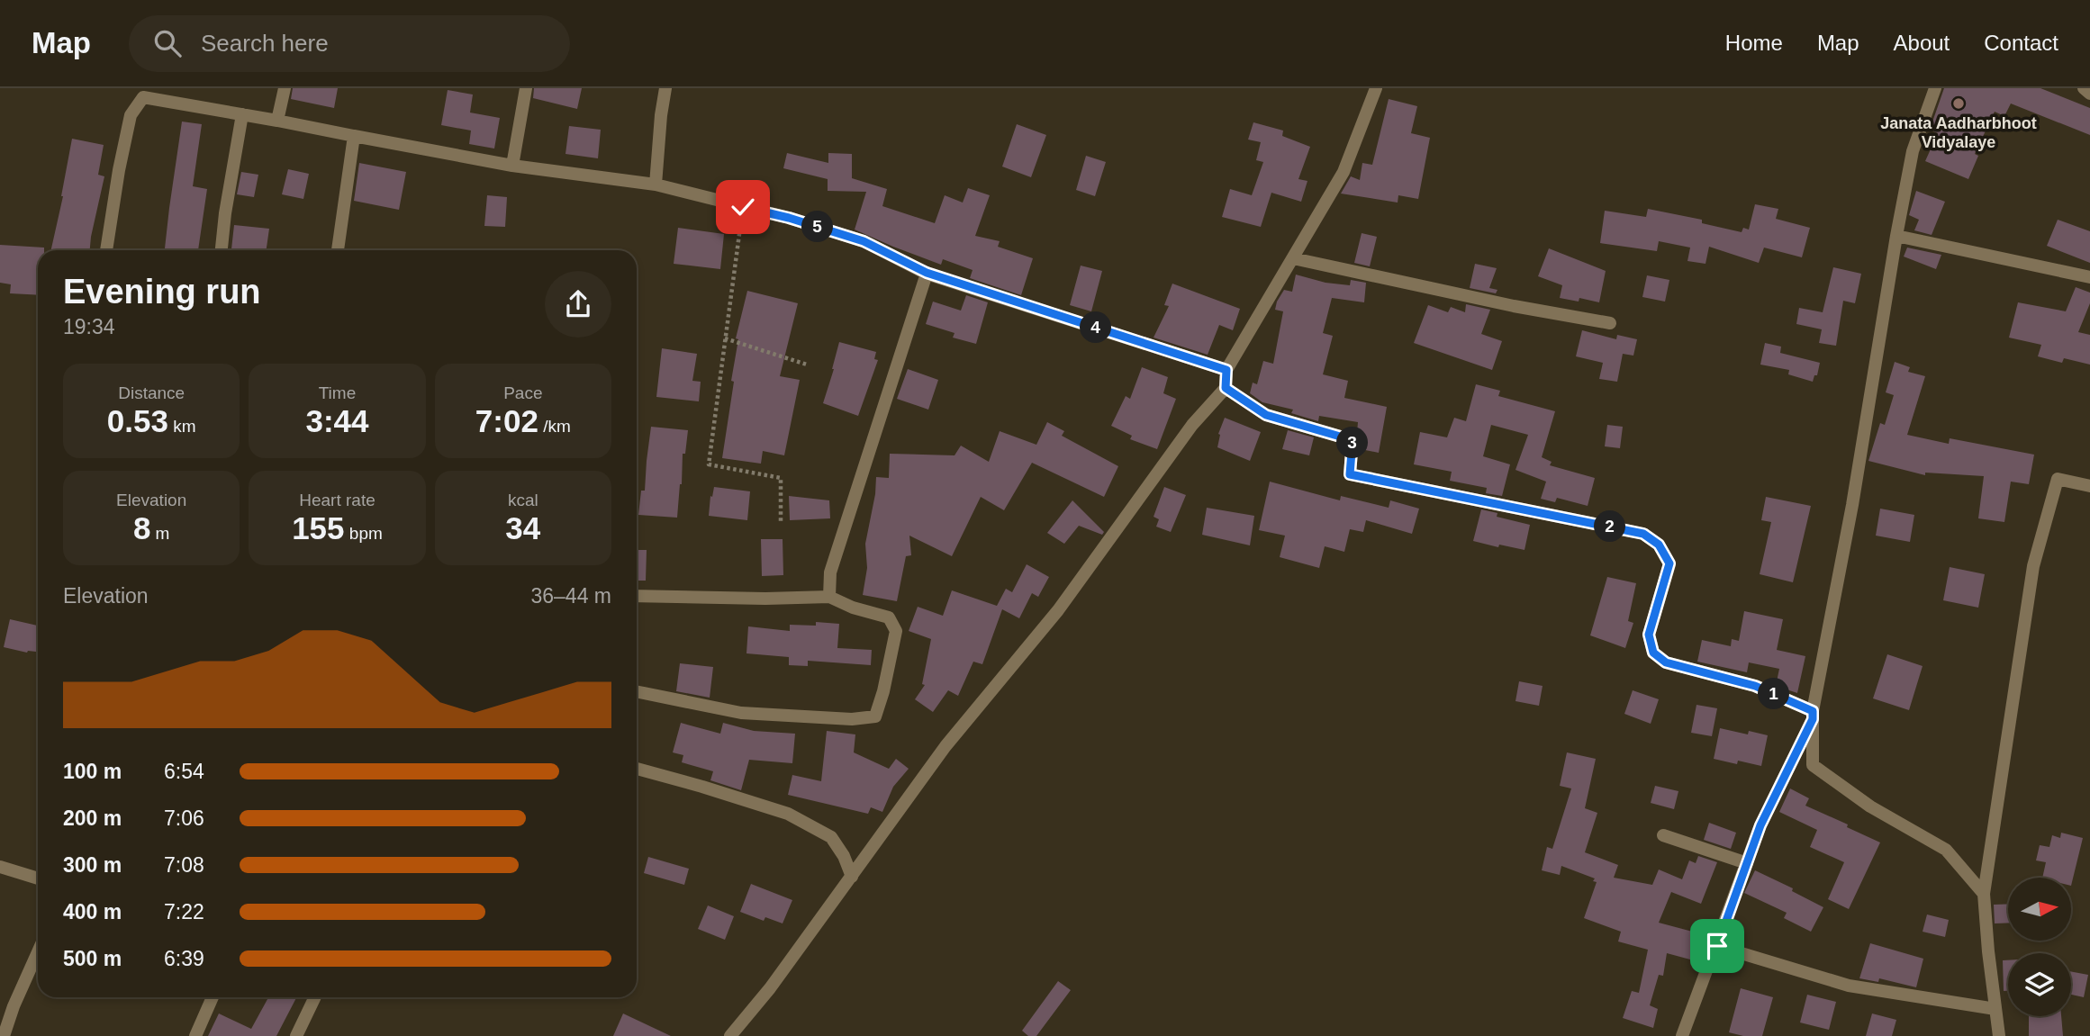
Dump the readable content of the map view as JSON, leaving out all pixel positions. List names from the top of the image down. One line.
{"places":["Janata Aadharbhoot Vidyalaye"],"north":"right","page":{"header":"Map","search":"Search here","nav":["Home","Map","About","Contact"],"pins":["5","4","3","2","1"],"heading":["Evening run","19:34"],"stats":[["Distance","0.53 km"],["Time","3:44"],["Pace","7:02 /km"],["Elevation","8 m"],["Heart rate","155 bpm"],["kcal","34"]],"chart":["Elevation","36–44 m"],"list":[{"name":"100 m","note":"6:54"},{"name":"200 m","note":"7:06"},{"name":"300 m","note":"7:08"},{"name":"400 m","note":"7:22"},{"name":"500 m","note":"6:39"}]}}
